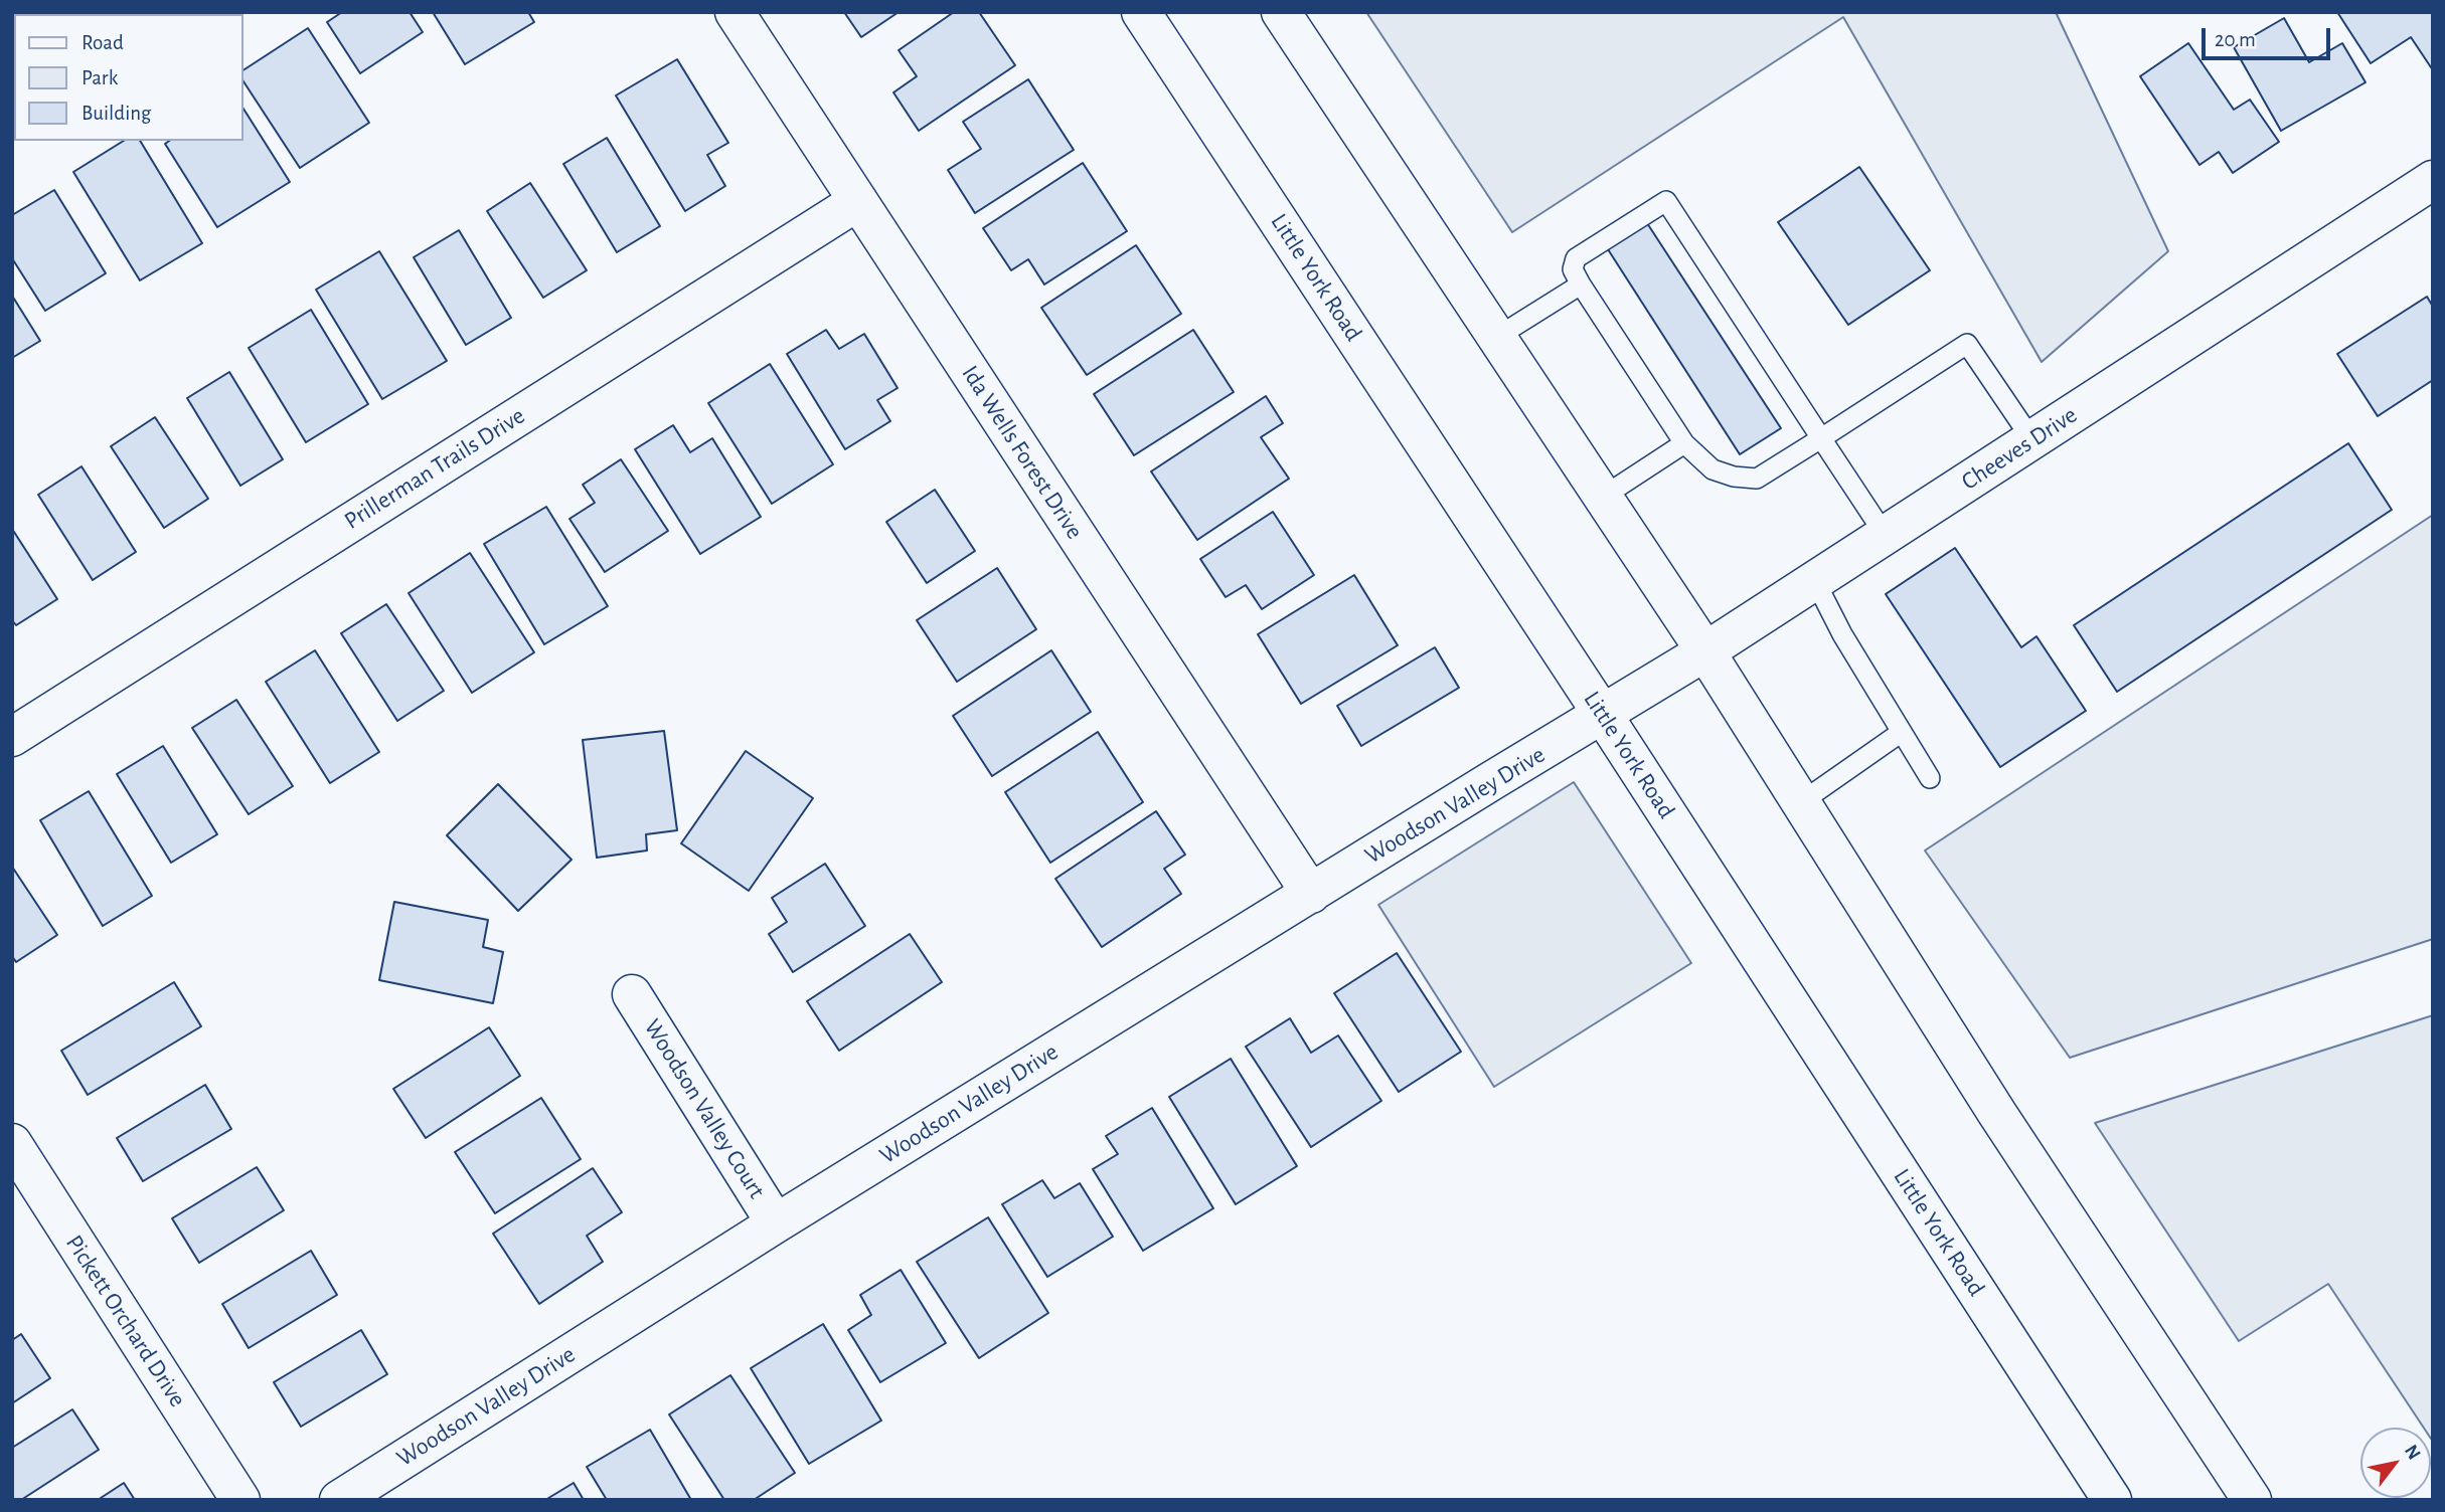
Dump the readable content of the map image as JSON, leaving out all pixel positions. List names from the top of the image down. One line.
{"streets":{"street":["Little York Road","Cheeves Drive","Ida Wells Forest Drive","Prillerman Trails Drive","Woodson Valley Drive","Woodson Valley Court","Pickett Orchard Drive"]},"crossings":[["Little York Road","Cheeves Drive"],["Little York Road","Woodson Valley Drive"],["Cheeves Drive","Woodson Valley Drive"],["Ida Wells Forest Drive","Prillerman Trails Drive"],["Ida Wells Forest Drive","Woodson Valley Drive"],["Woodson Valley Drive","Woodson Valley Court"]],"legend":["Road","Park","Building"],"scale_bar":"20 m","north":"top right"}
